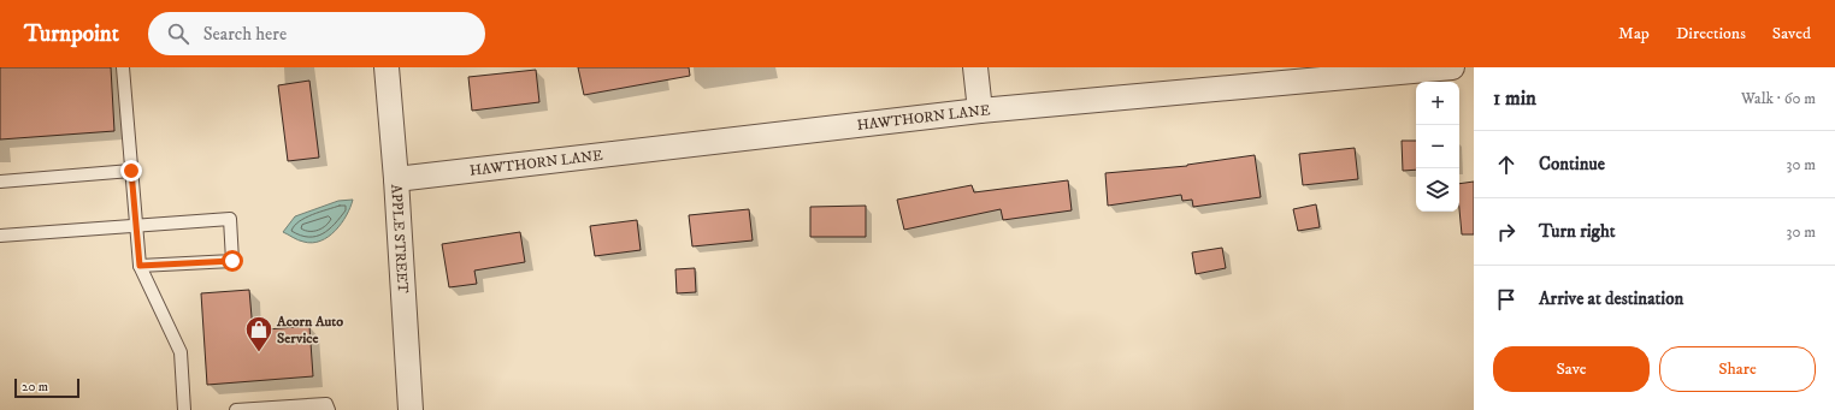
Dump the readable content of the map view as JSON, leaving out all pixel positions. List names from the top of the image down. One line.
{"streets":{"street":["HAWTHORN LANE","APPLE STREET"]},"crossings":[["HAWTHORN LANE","APPLE STREET"]],"places":{"shop":["Acorn Auto Service"]},"scale_bar":"20 m","page":{"header":"Turnpoint","search":"Search here","nav":["Map","Directions","Saved"],"heading":["1 min","Walk · 60 m"],"map_buttons":["+","−"],"list":[["Continue","30 m"],["Turn right","30 m"],"Arrive at destination"],"buttons":["Save","Share"],"scale":"20 m"}}
